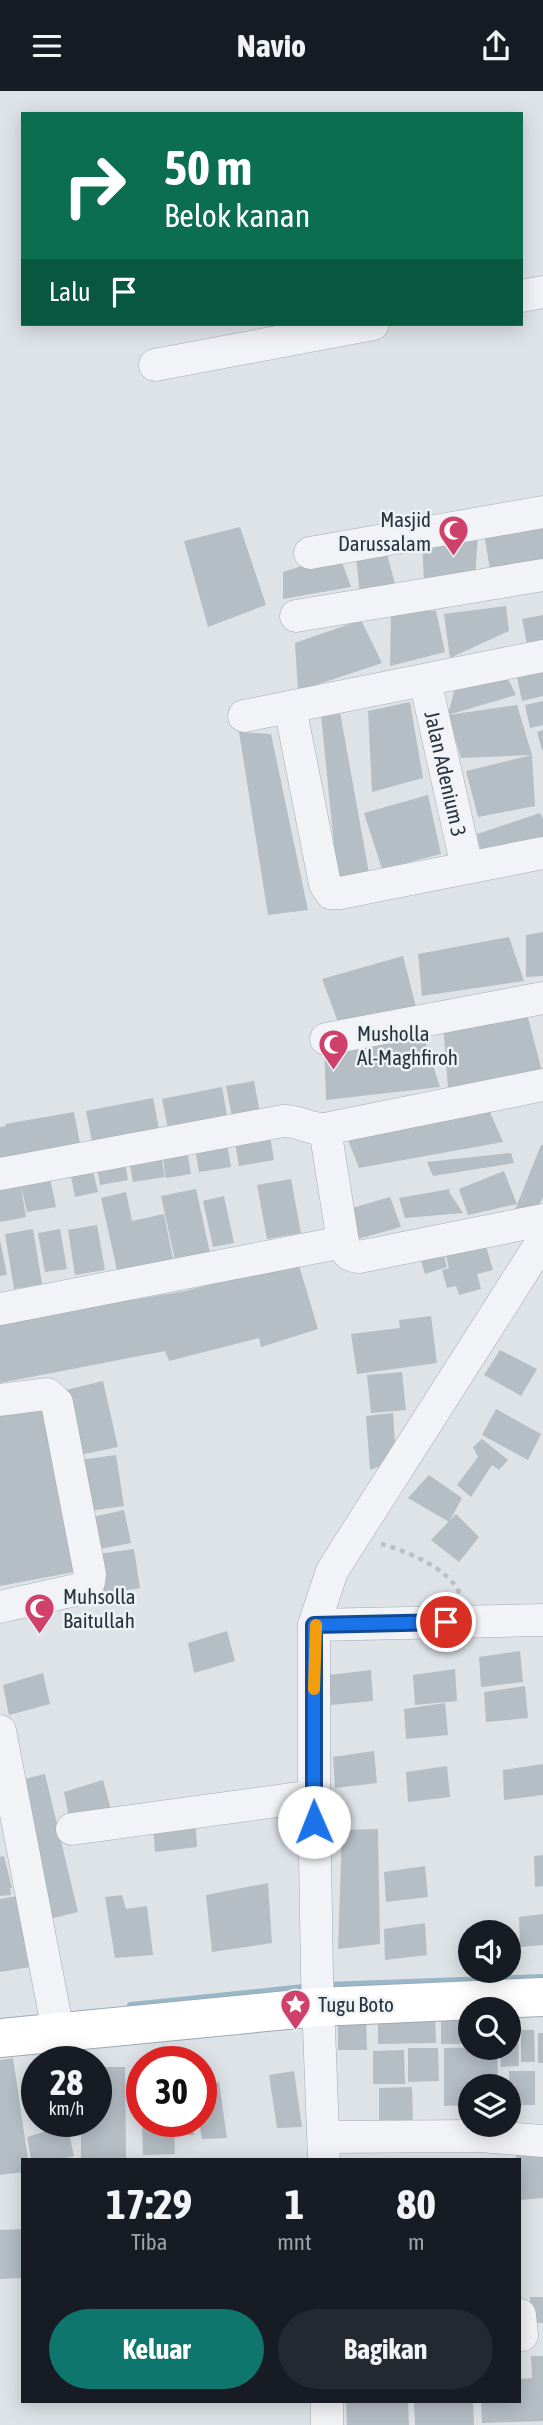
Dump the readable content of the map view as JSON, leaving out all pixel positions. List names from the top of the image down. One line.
{"streets":{"street":["Jalan Adenium 3"]},"places":{"mosque":["Masjid Darussalam","Musholla Al-Maghfiroh","Muhsolla Baitullah"],"place":["Tugu Boto"]},"page":{"header":"Navio","turn":["50 m","Belok kanan"],"then":"Lalu","speed":"28 km/h","limit":"30","eta":["17:29","Tiba","1","mnt","80","m"],"buttons":["Keluar","Bagikan"]}}
